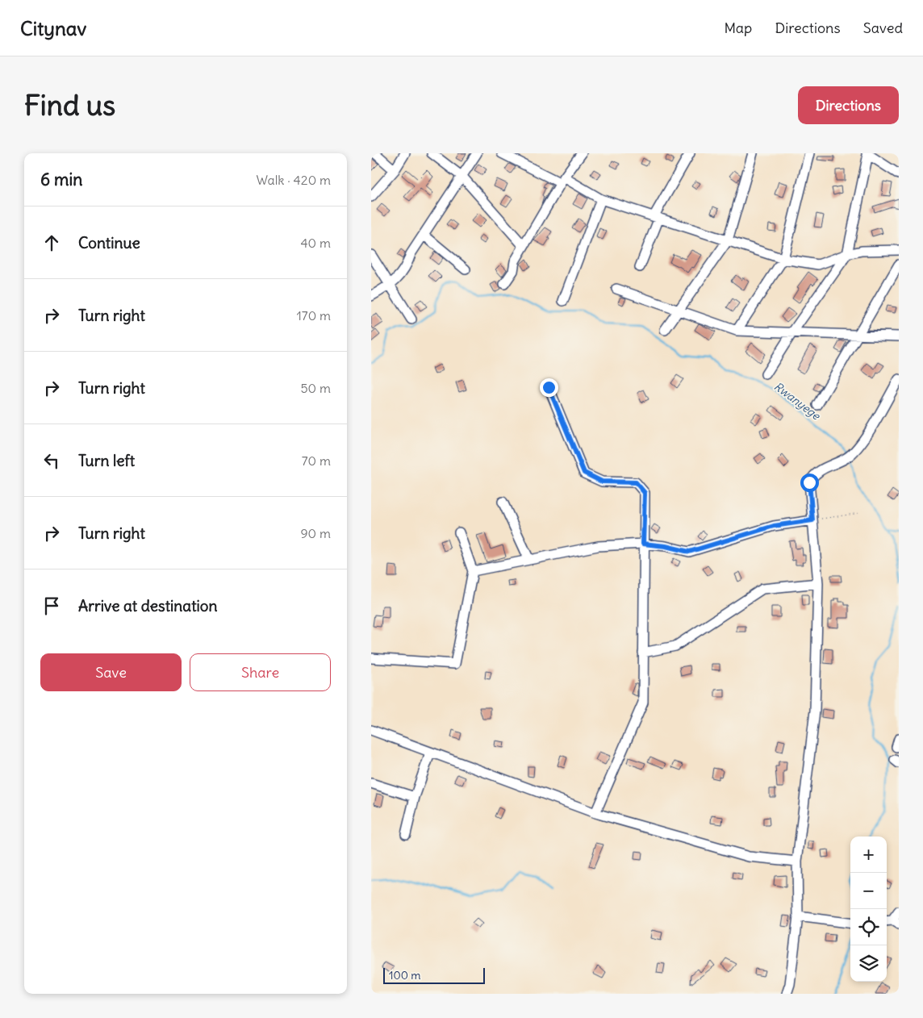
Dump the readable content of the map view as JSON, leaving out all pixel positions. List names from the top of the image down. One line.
{"water":["Rwanyege"],"scale_bar":"100 m","page":{"header":"Citynav","nav":["Map","Directions","Saved"],"buttons":["Directions",["Save","Share"]],"title":"Find us","heading":["6 min","Walk · 420 m"],"list":[["Continue","40 m"],["Turn right","170 m"],["Turn right","50 m"],["Turn left","70 m"],["Turn right","90 m"],"Arrive at destination"],"map_buttons":["+","−"],"scale":"100 m"}}
